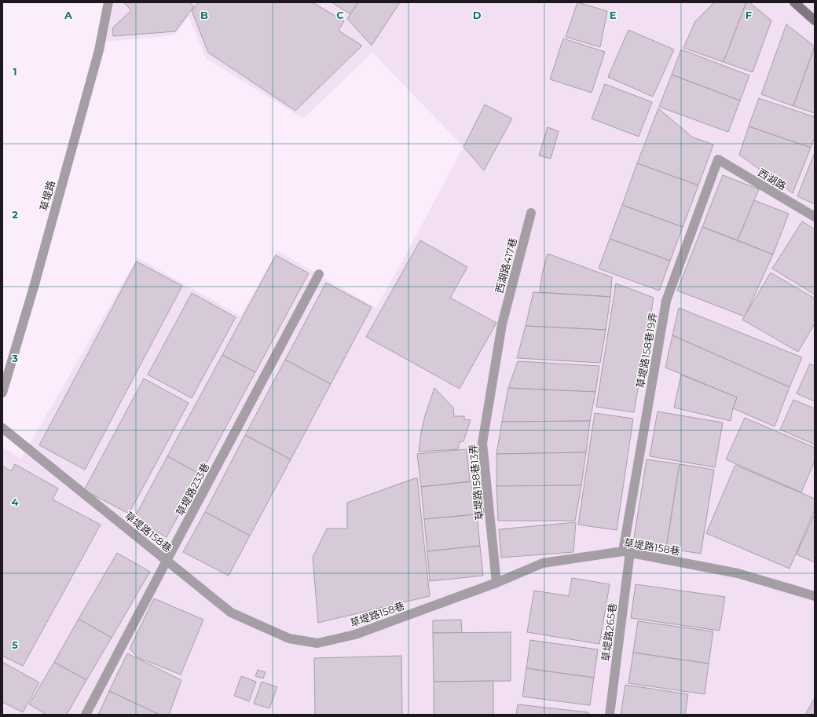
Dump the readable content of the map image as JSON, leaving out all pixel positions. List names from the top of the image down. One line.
{"streets":{"street":["西湖路","草堤路","西湖路417巷","草堤路158巷19弄","草堤路158巷13弄","草堤路233巷","草堤路158巷","草堤路265巷"]},"crossings":[["西湖路","草堤路158巷19弄"],["西湖路417巷","草堤路158巷13弄"],["草堤路158巷19弄","草堤路158巷"],["草堤路158巷19弄","草堤路265巷"],["草堤路158巷13弄","草堤路158巷"],["草堤路233巷","草堤路158巷"],["草堤路158巷","草堤路265巷"]],"grid":{"columns":["A","B","C","D","E","F"],"rows":["1","2","3","4","5"]}}
